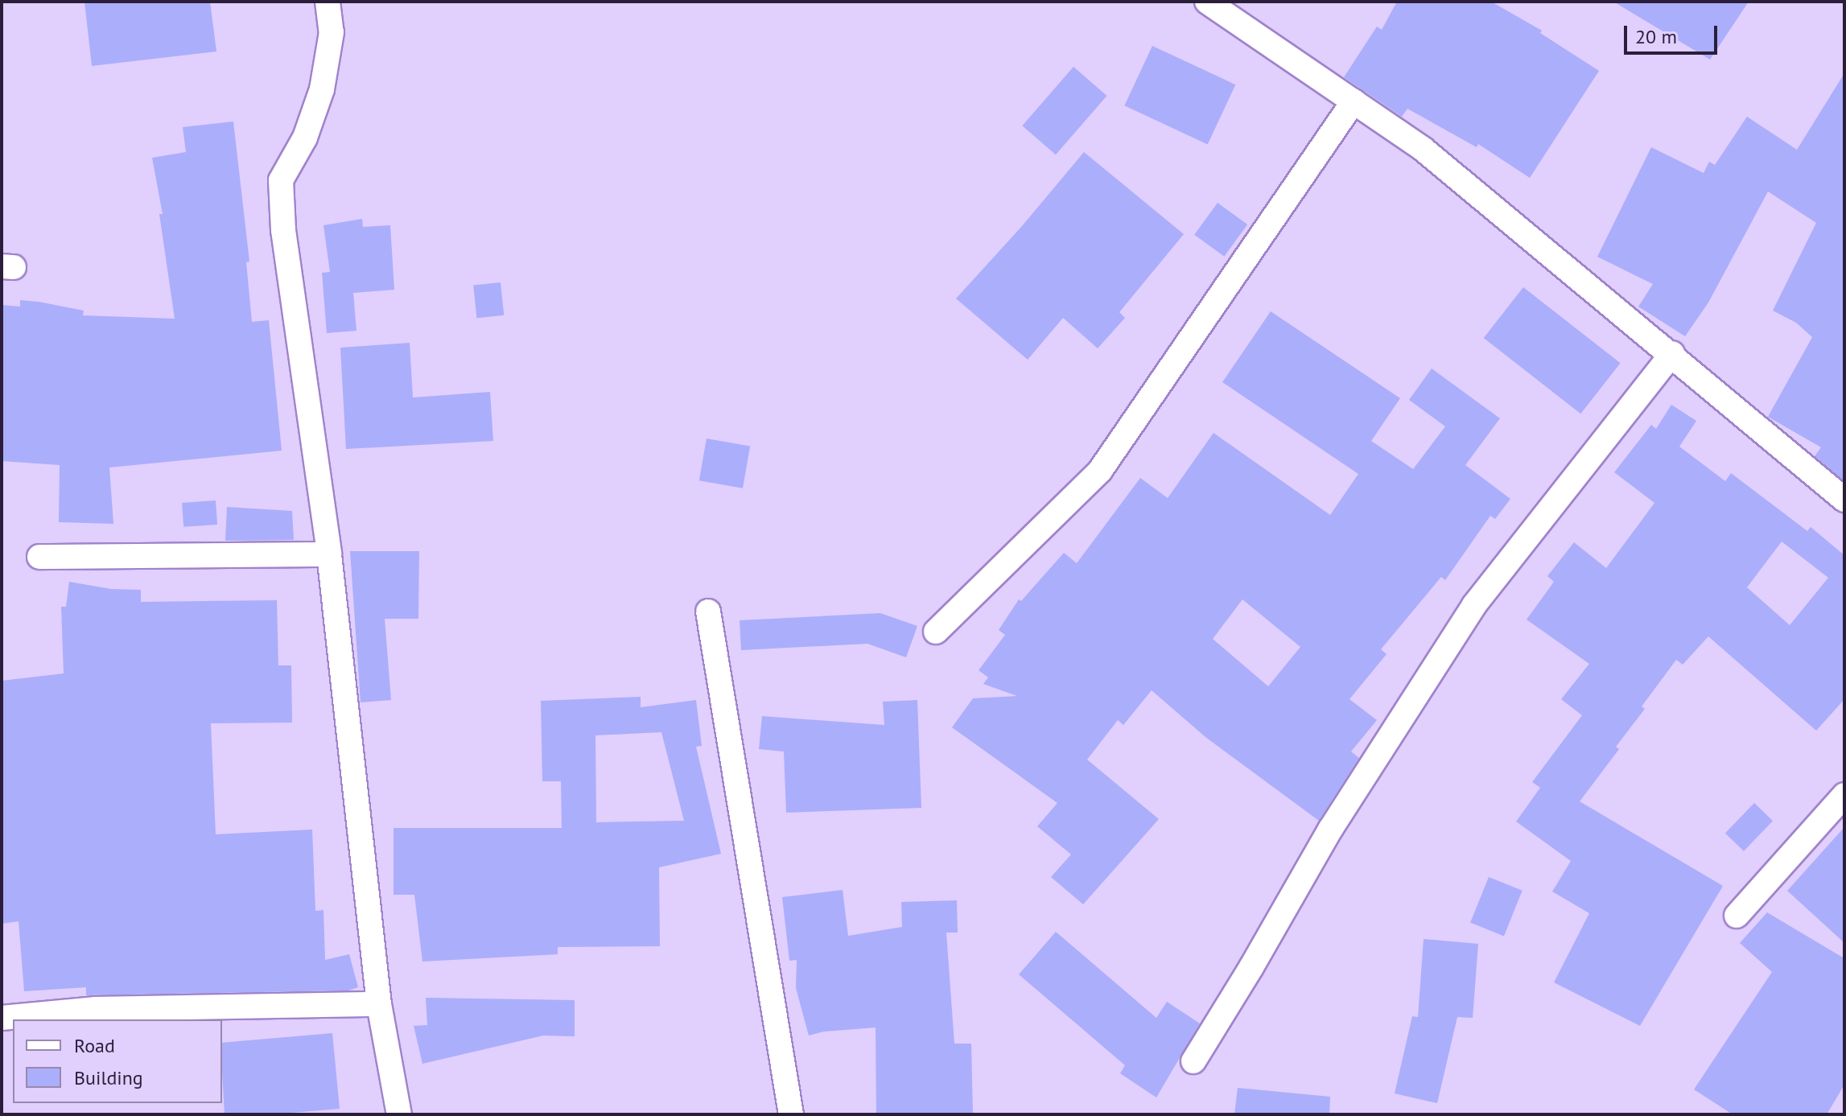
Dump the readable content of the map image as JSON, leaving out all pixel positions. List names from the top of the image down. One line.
{"legend":["Road","Building"],"scale_bar":"20 m"}
